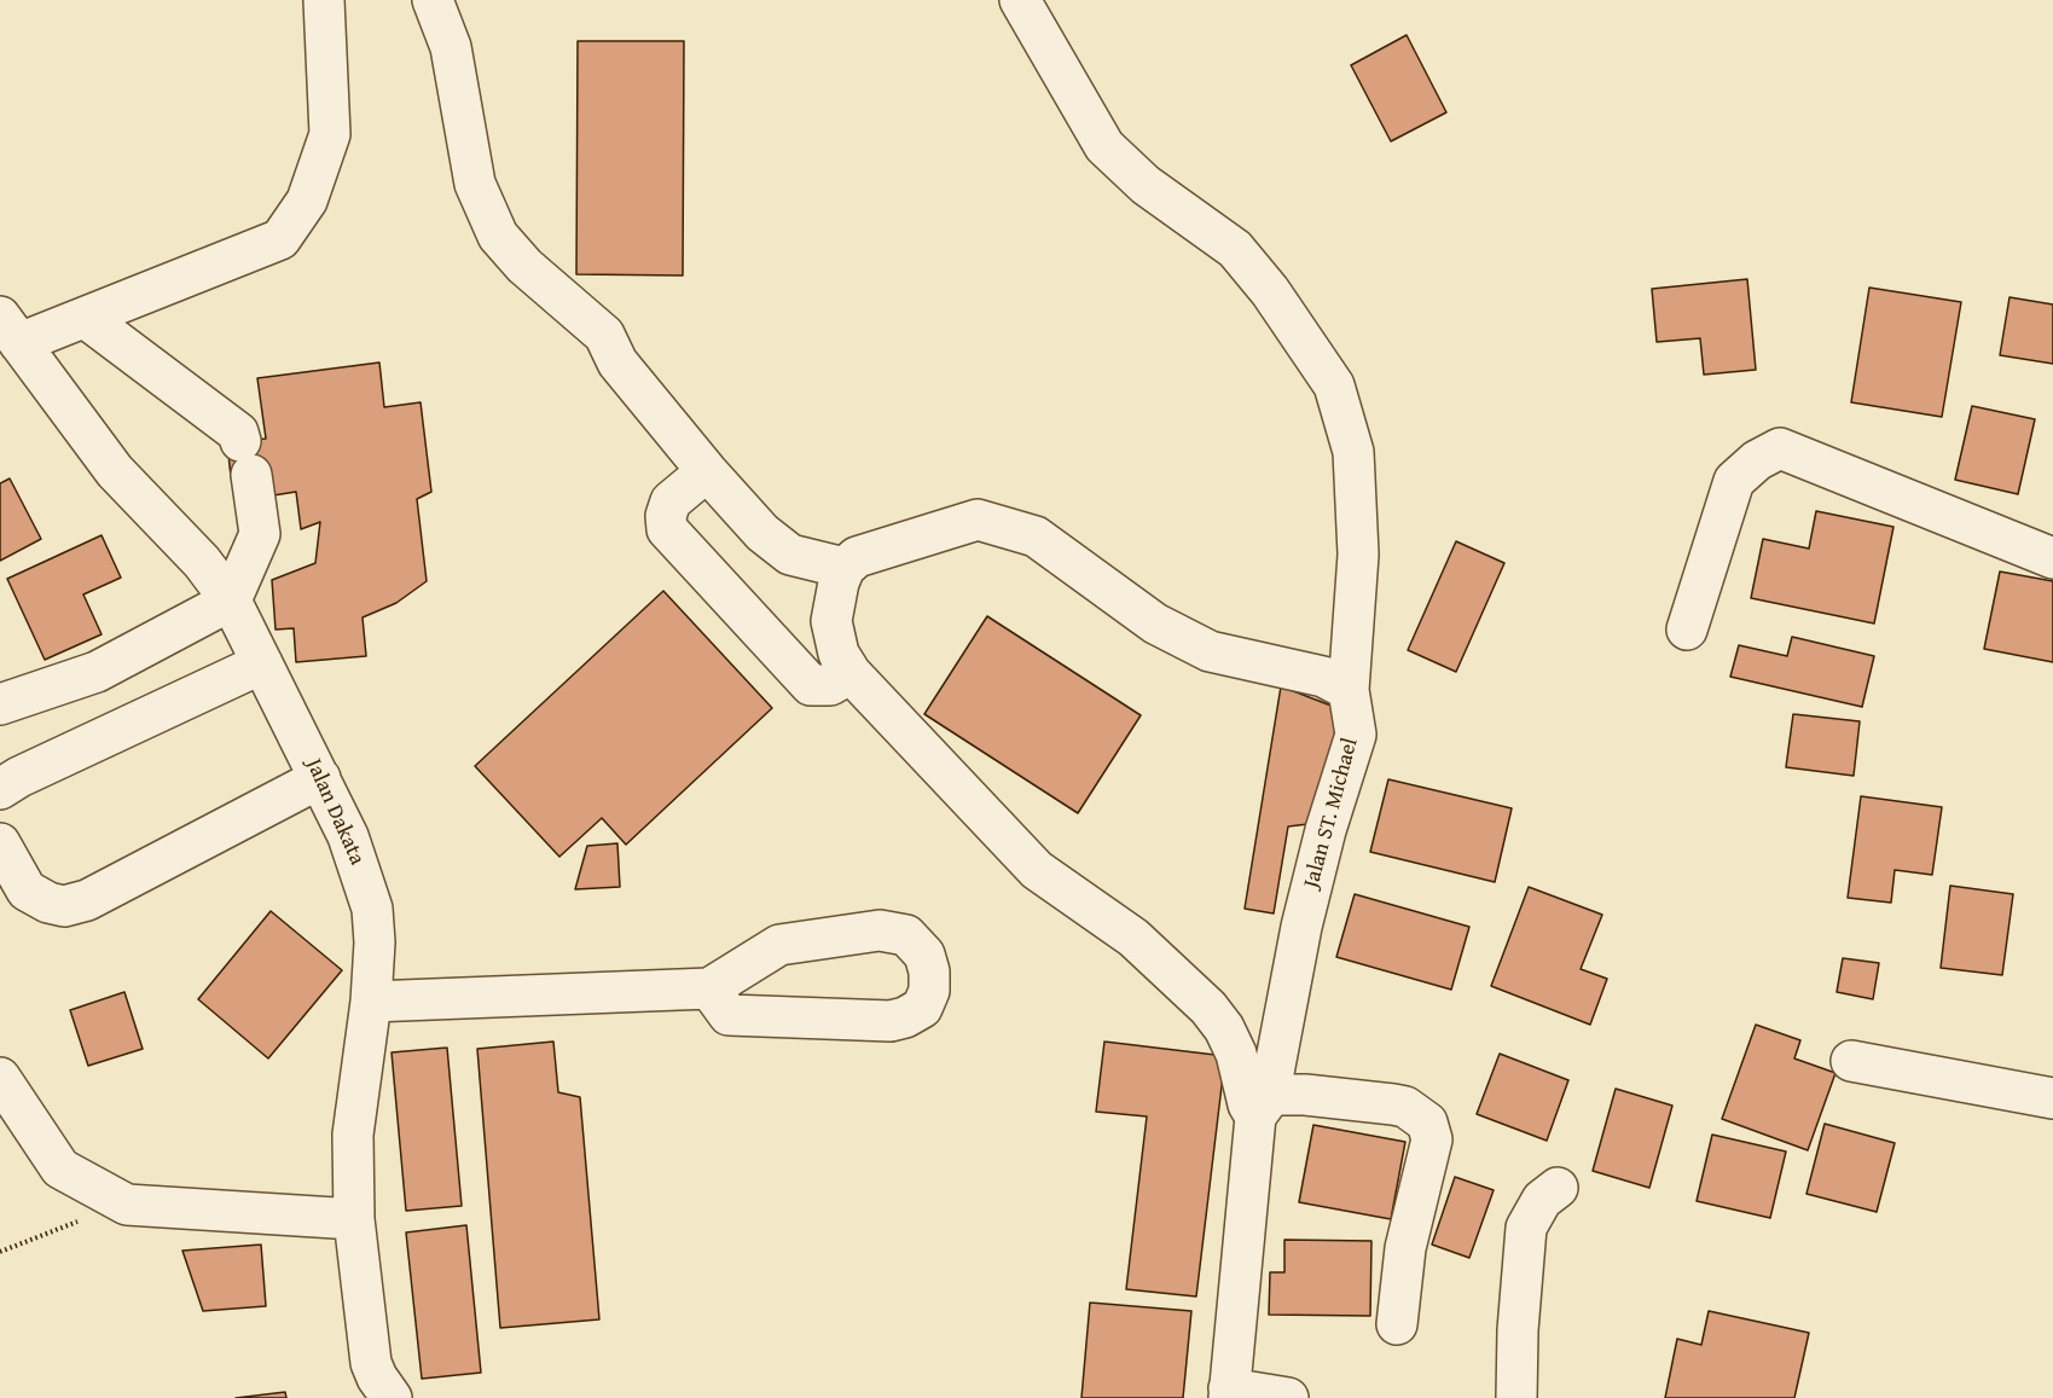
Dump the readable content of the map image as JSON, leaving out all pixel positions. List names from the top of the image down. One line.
{"streets":{"street":["Jalan Dakata","Jalan ST. Michael"]}}
